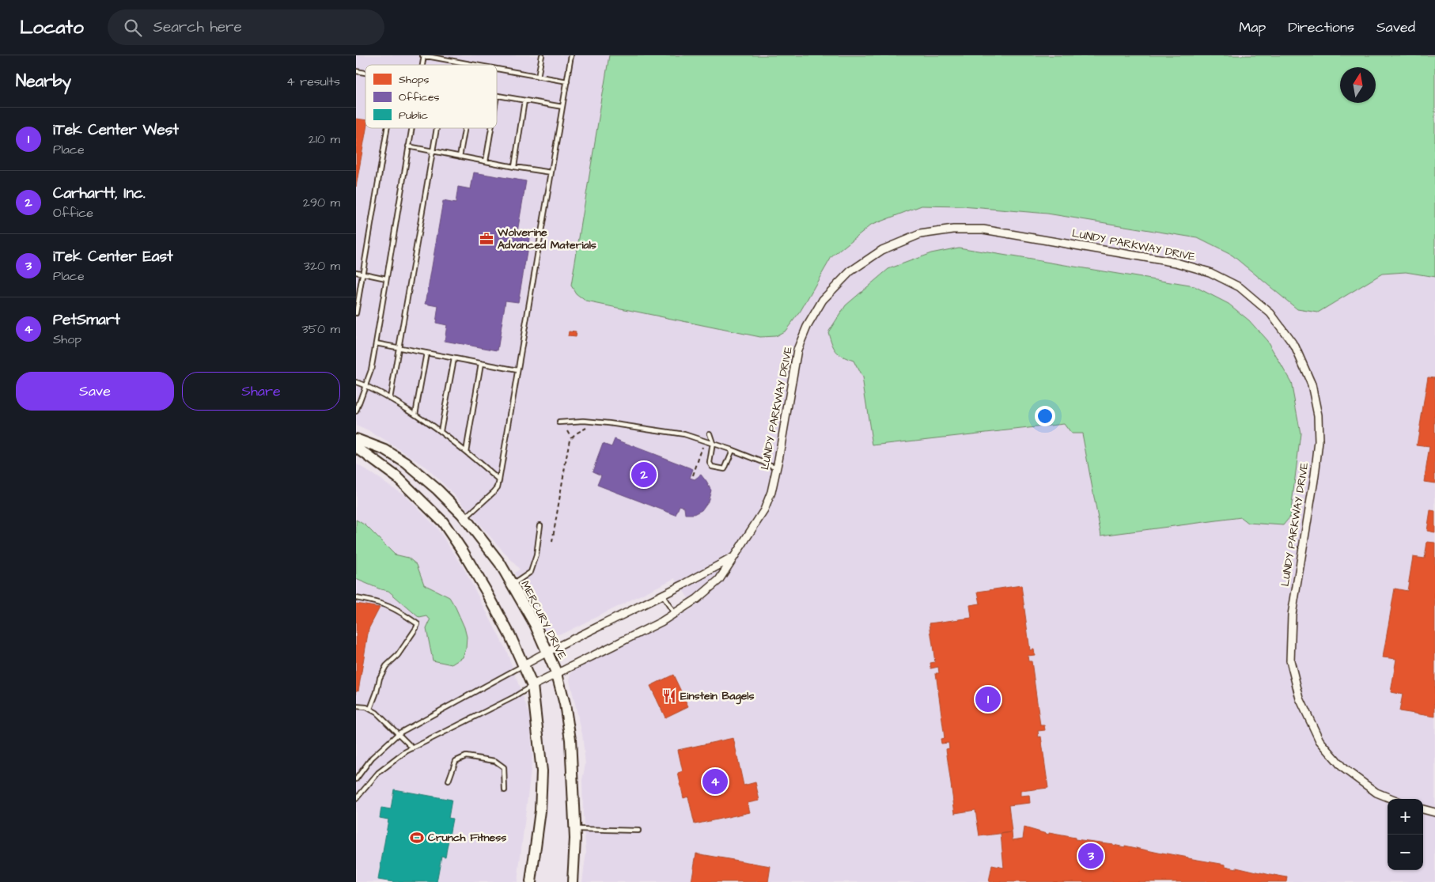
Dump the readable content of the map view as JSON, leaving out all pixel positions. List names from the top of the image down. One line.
{"streets":{"street":["LUNDY PARKWAY DRIVE","MERCURY DRIVE"]},"crossings":[["LUNDY PARKWAY DRIVE","MERCURY DRIVE"]],"places":{"office":["Wolverine Advanced Materials"],"restaurant":["Einstein Bagels"],"sports":["Crunch Fitness"]},"legend":["Shops","Offices","Public"],"north":"top","page":{"header":"Locato","search":"Search here","nav":["Map","Directions","Saved"],"heading":["Nearby","4 results"],"list":[{"mark":"1","name":"iTek Center West","note":"Place","value":"210 m"},{"mark":"2","name":"Carhartt, Inc.","note":"Office","value":"290 m"},{"mark":"3","name":"iTek Center East","note":"Place","value":"320 m"},{"mark":"4","name":"PetSmart","note":"Shop","value":"350 m"}],"buttons":["Save","Share"],"pins":["2","1","4","3"],"map_buttons":["+","−"]}}
